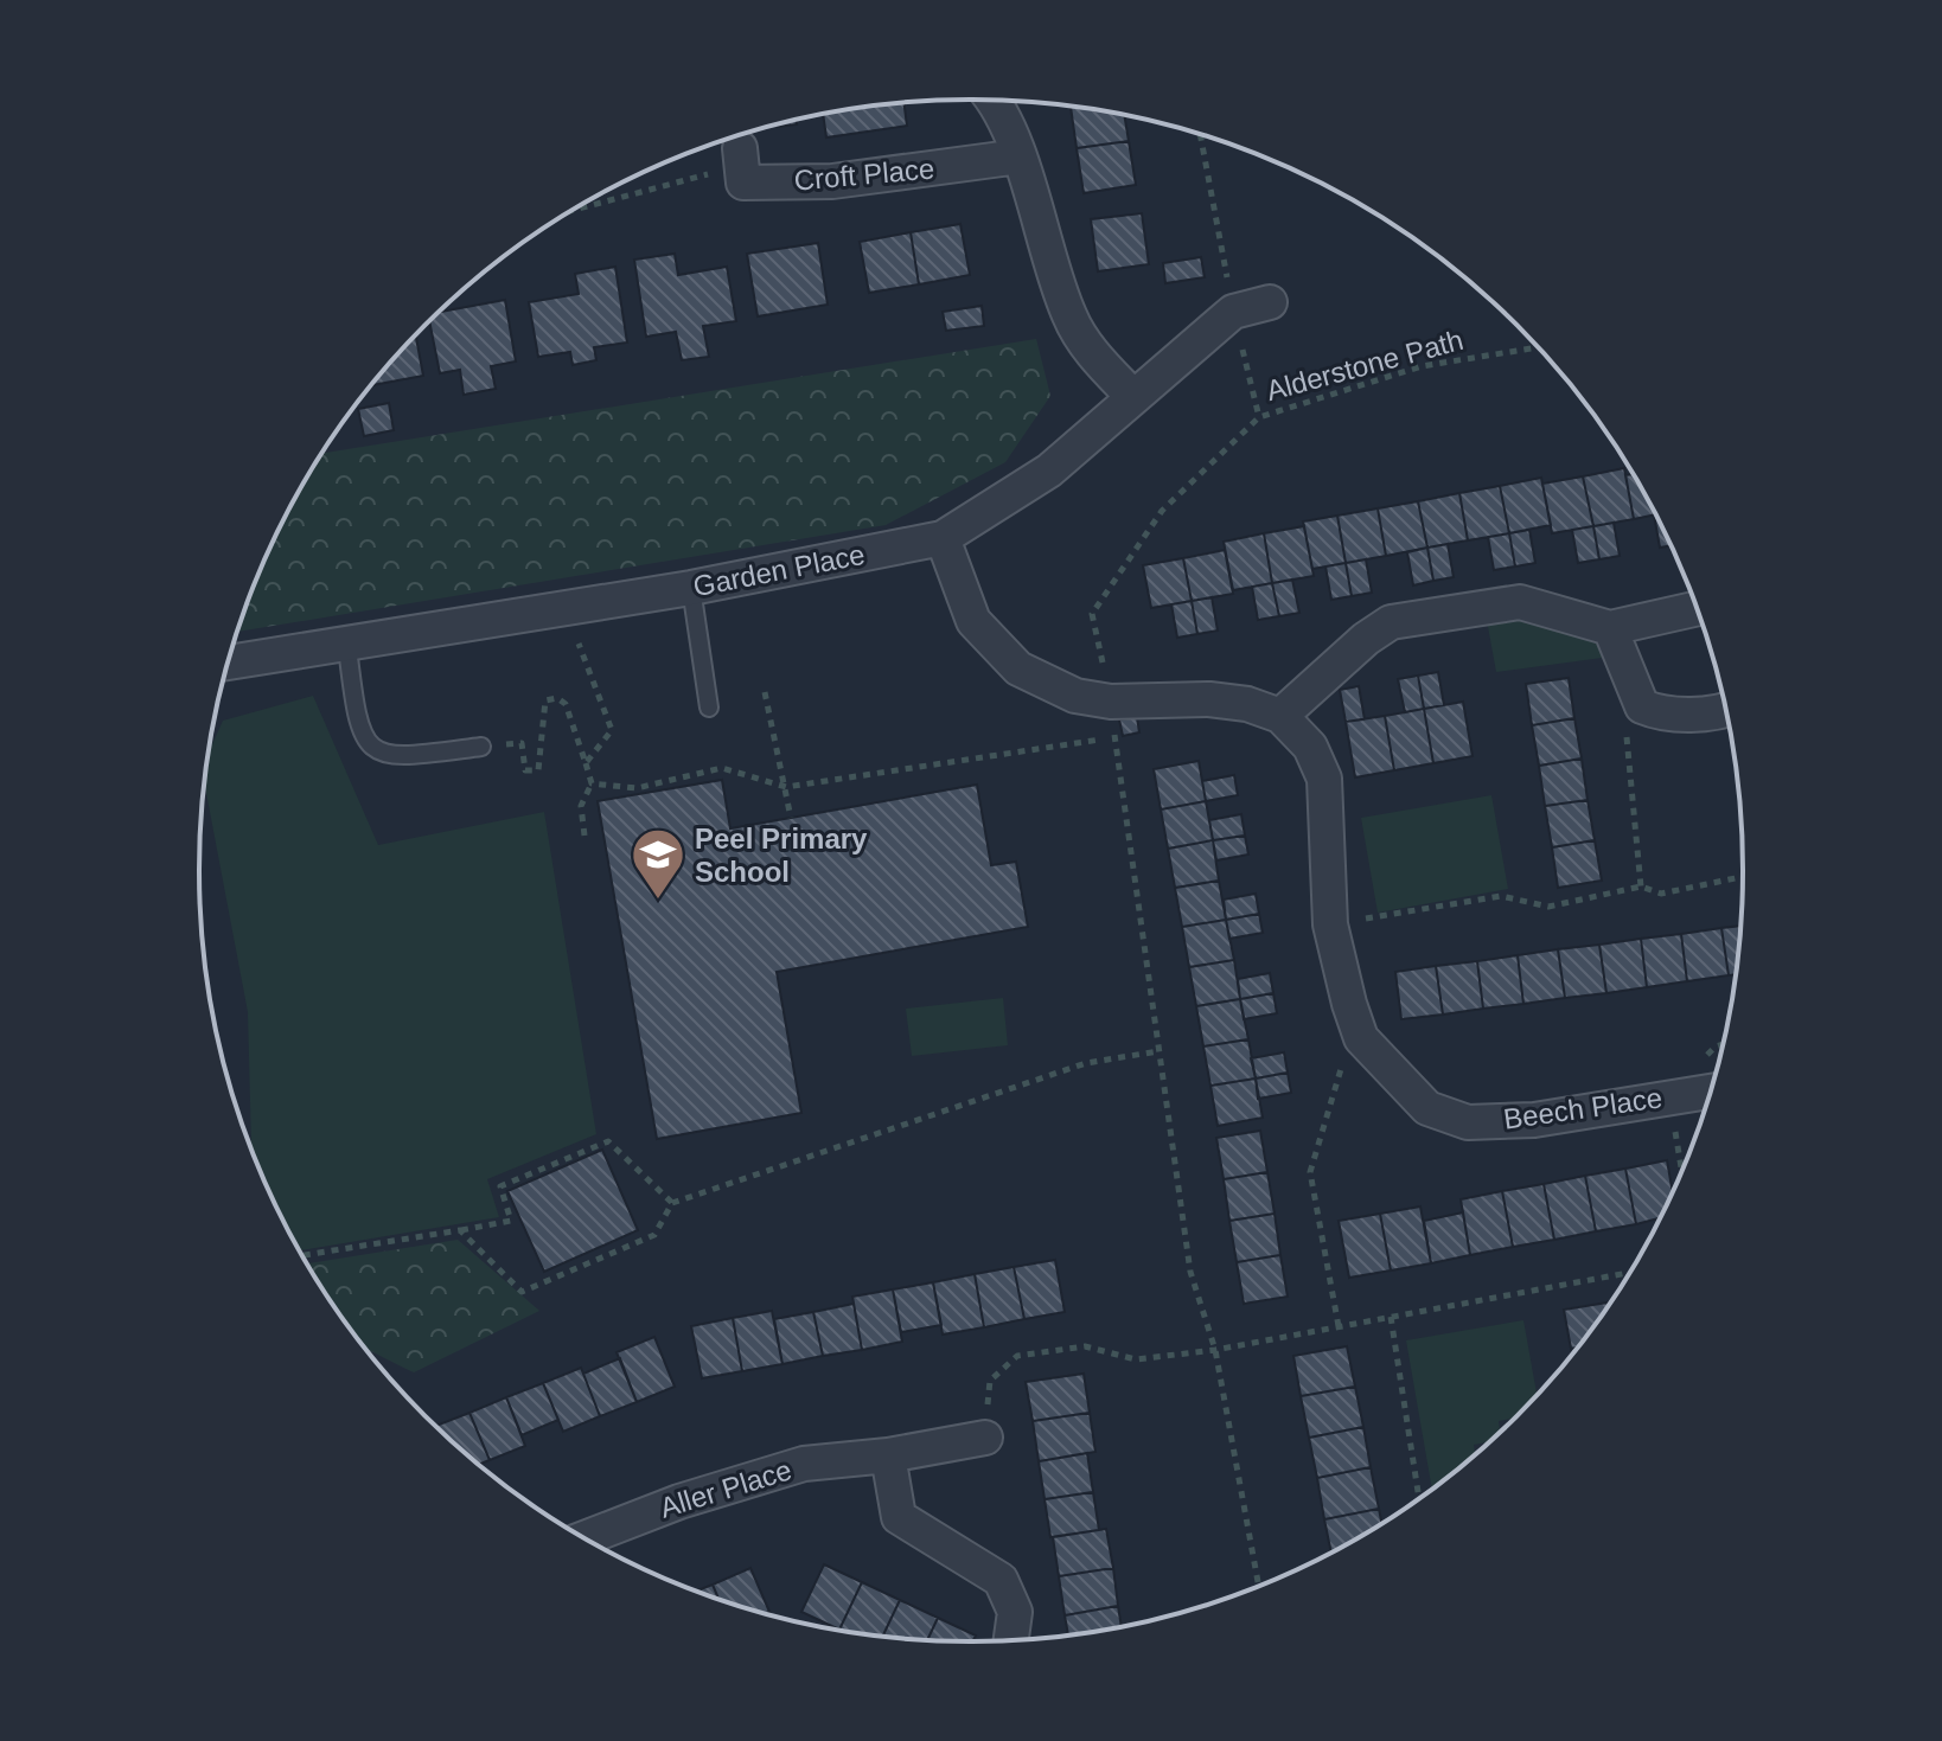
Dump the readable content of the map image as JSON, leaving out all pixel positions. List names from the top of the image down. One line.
{"streets":{"street":["Croft Place","Garden Place","Beech Place","Aller Place"],"path":["Alderstone Path"]},"crossings":[["Alderstone Path","Garden Place"]],"places":{"school or university":["Peel Primary School"]}}
